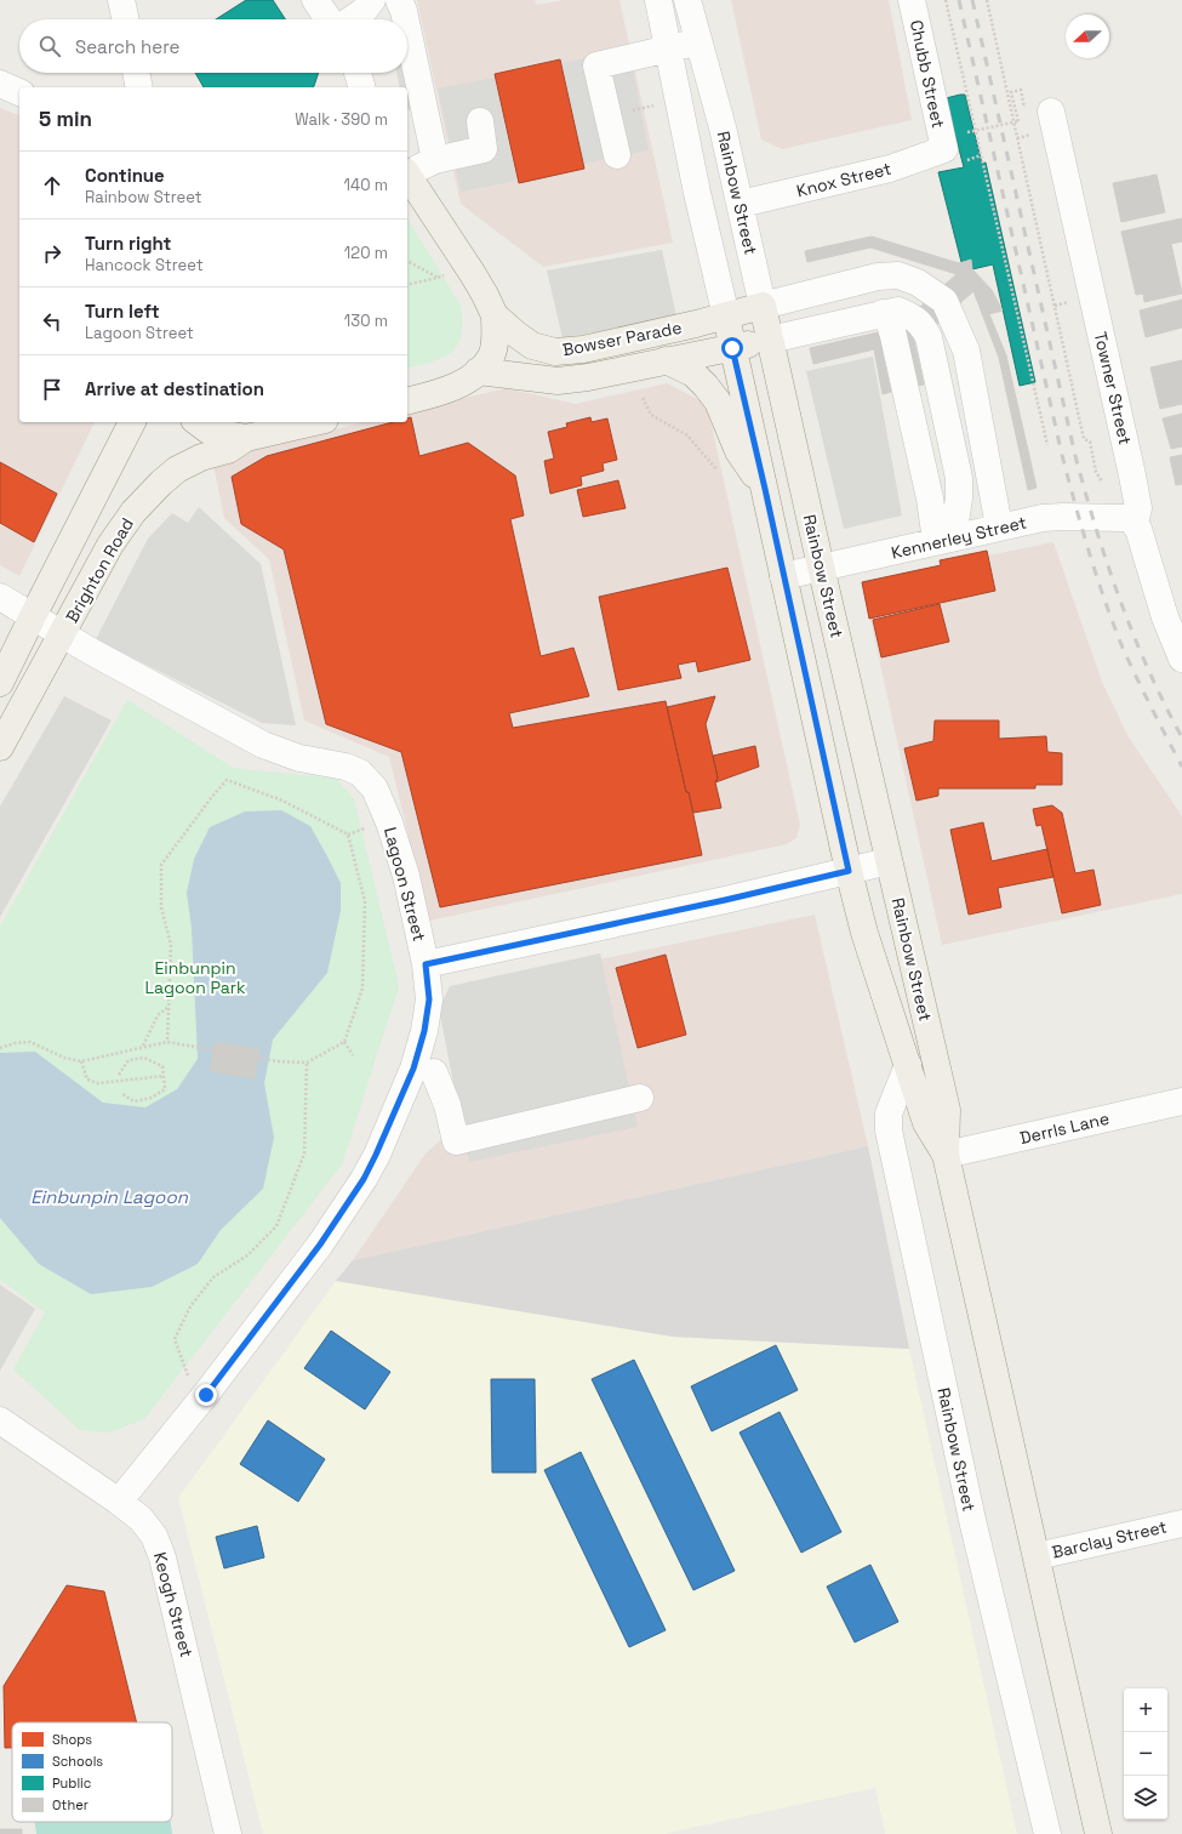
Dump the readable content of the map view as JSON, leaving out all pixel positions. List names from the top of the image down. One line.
{"streets":{"main road":["Rainbow Street","Bowser Parade","Brighton Road"],"street":["Chubb Street","Knox Street","Towner Street","Kennerley Street","Lagoon Street","Derrls Lane","Barclay Street","Keogh Street"]},"crossings":[["Chubb Street","Knox Street"],["Knox Street","Rainbow Street"],["Rainbow Street","Bowser Parade"],["Rainbow Street","Kennerley Street"],["Rainbow Street","Derrls Lane"],["Rainbow Street","Barclay Street"],["Towner Street","Kennerley Street"],["Brighton Road","Lagoon Street"],["Lagoon Street","Keogh Street"]],"water":["Einbunpin Lagoon"],"parks":["Einbunpin Lagoon Park"],"legend":["Shops","Schools","Public","Other"],"north":"left","page":{"search":"Search here","heading":["5 min","Walk · 390 m"],"list":[["Continue","Rainbow Street","140 m"],["Turn right","Hancock Street","120 m"],["Turn left","Lagoon Street","130 m"],"Arrive at destination"],"map_buttons":["+","−"]}}
